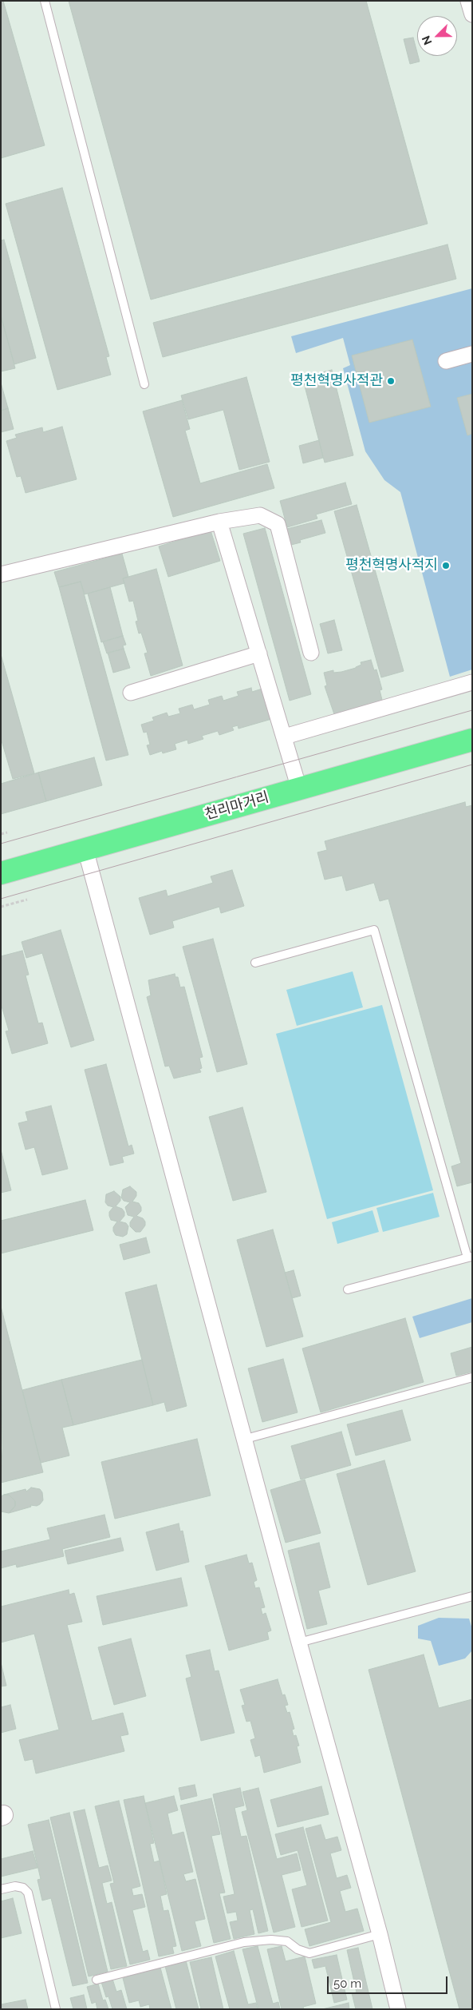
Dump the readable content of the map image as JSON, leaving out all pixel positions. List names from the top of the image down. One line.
{"streets":{"highway":["천리마거리"]},"places":["평천혁명사적관","평천혁명사적지"],"scale_bar":"50 m","north":"bottom left"}
